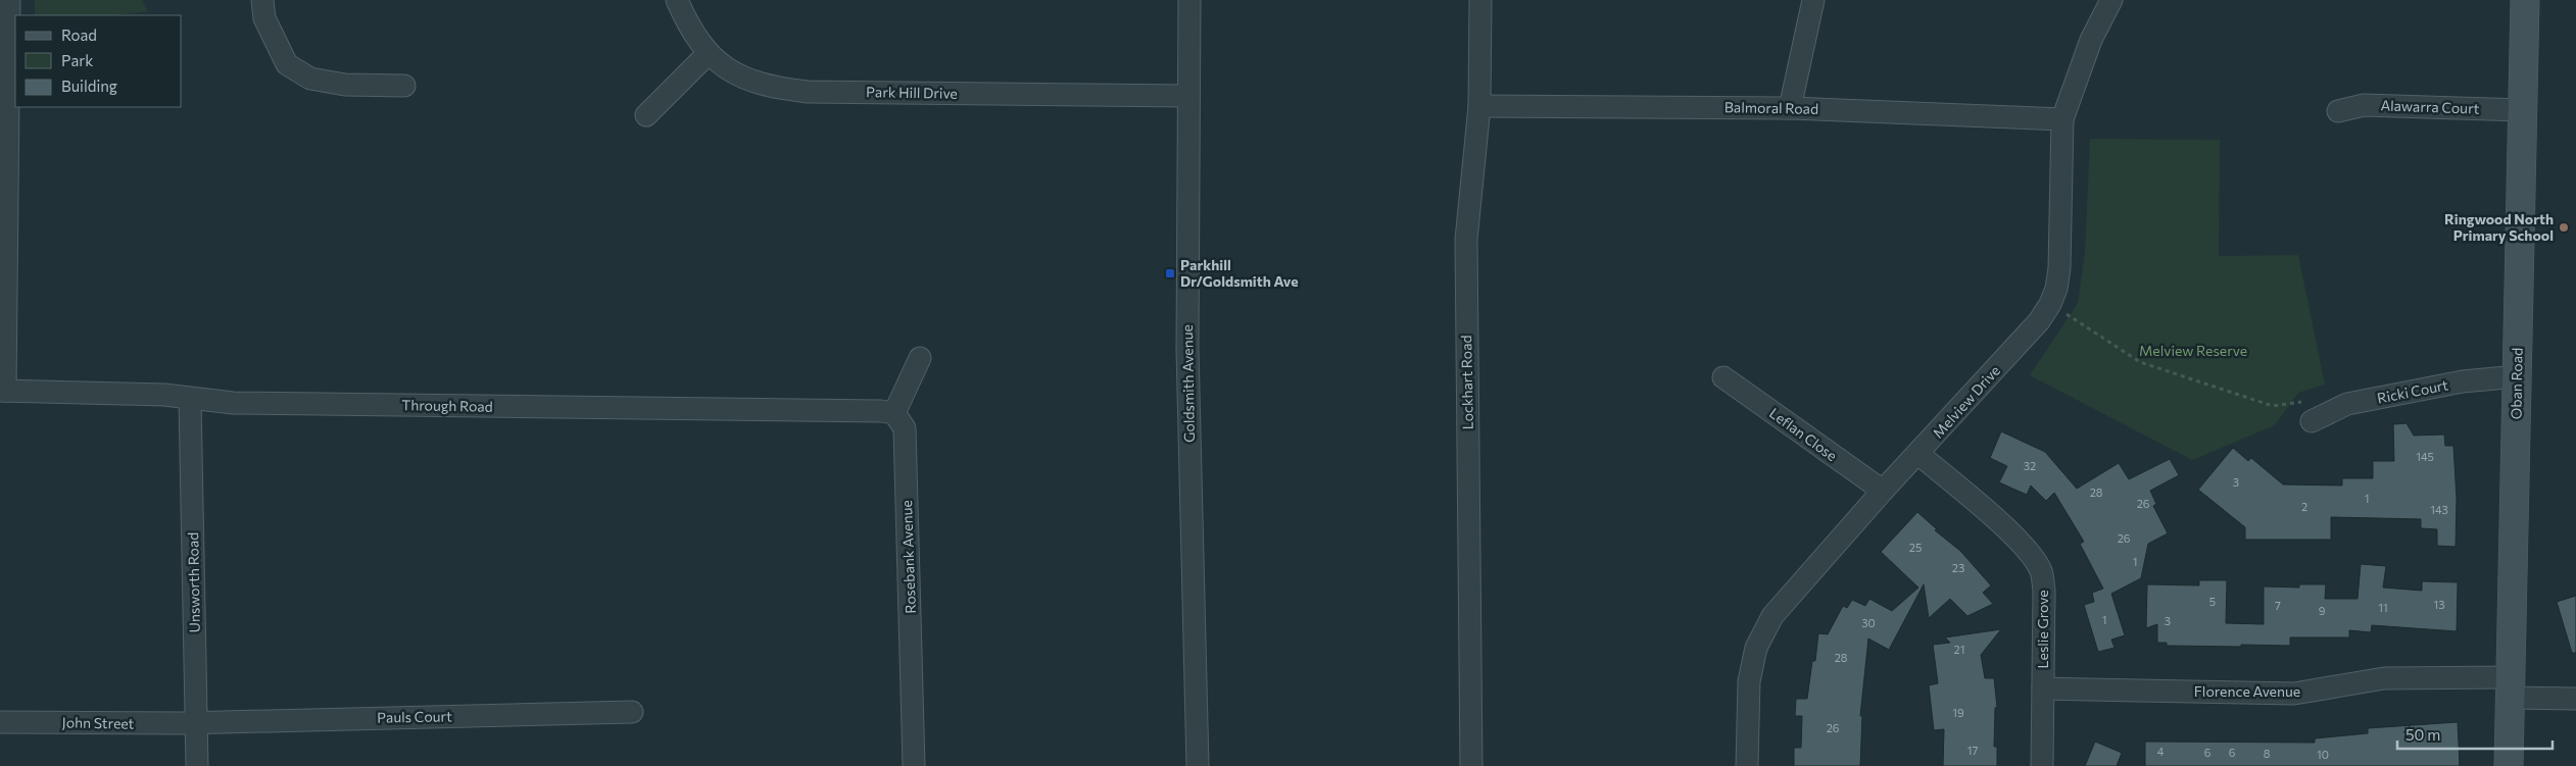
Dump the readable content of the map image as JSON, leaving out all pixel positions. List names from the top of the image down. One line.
{"streets":{"street":["Park Hill Drive","Alawarra Court","Balmoral Road","Lockhart Road","Goldsmith Avenue","Oban Road","Ricki Court","Melview Drive","Through Road","Leflan Close","Rosebank Avenue","Unsworth Road","Leslie Grove","Florence Avenue","Pauls Court","John Street"]},"crossings":[["Park Hill Drive","Goldsmith Avenue"],["Alawarra Court","Oban Road"],["Balmoral Road","Lockhart Road"],["Balmoral Road","Melview Drive"],["Oban Road","Ricki Court"],["Oban Road","Florence Avenue"],["Melview Drive","Leflan Close"],["Melview Drive","Leslie Grove"],["Through Road","Rosebank Avenue"],["Through Road","Unsworth Road"],["Unsworth Road","Pauls Court"],["Unsworth Road","John Street"],["Leslie Grove","Florence Avenue"],["Pauls Court","John Street"]],"parks":["Melview Reserve"],"places":{"other":["Ringwood North Primary School"],"transit":["Parkhill Dr/Goldsmith Ave"]},"house_numbers":["145","32","3","28","1","26","2","143","26","25","1","23","5","13","7","11","9","1","3","30","21","28","19","26","17","4","6","6","8","10"],"legend":["Road","Park","Building"],"scale_bar":"50 m"}
